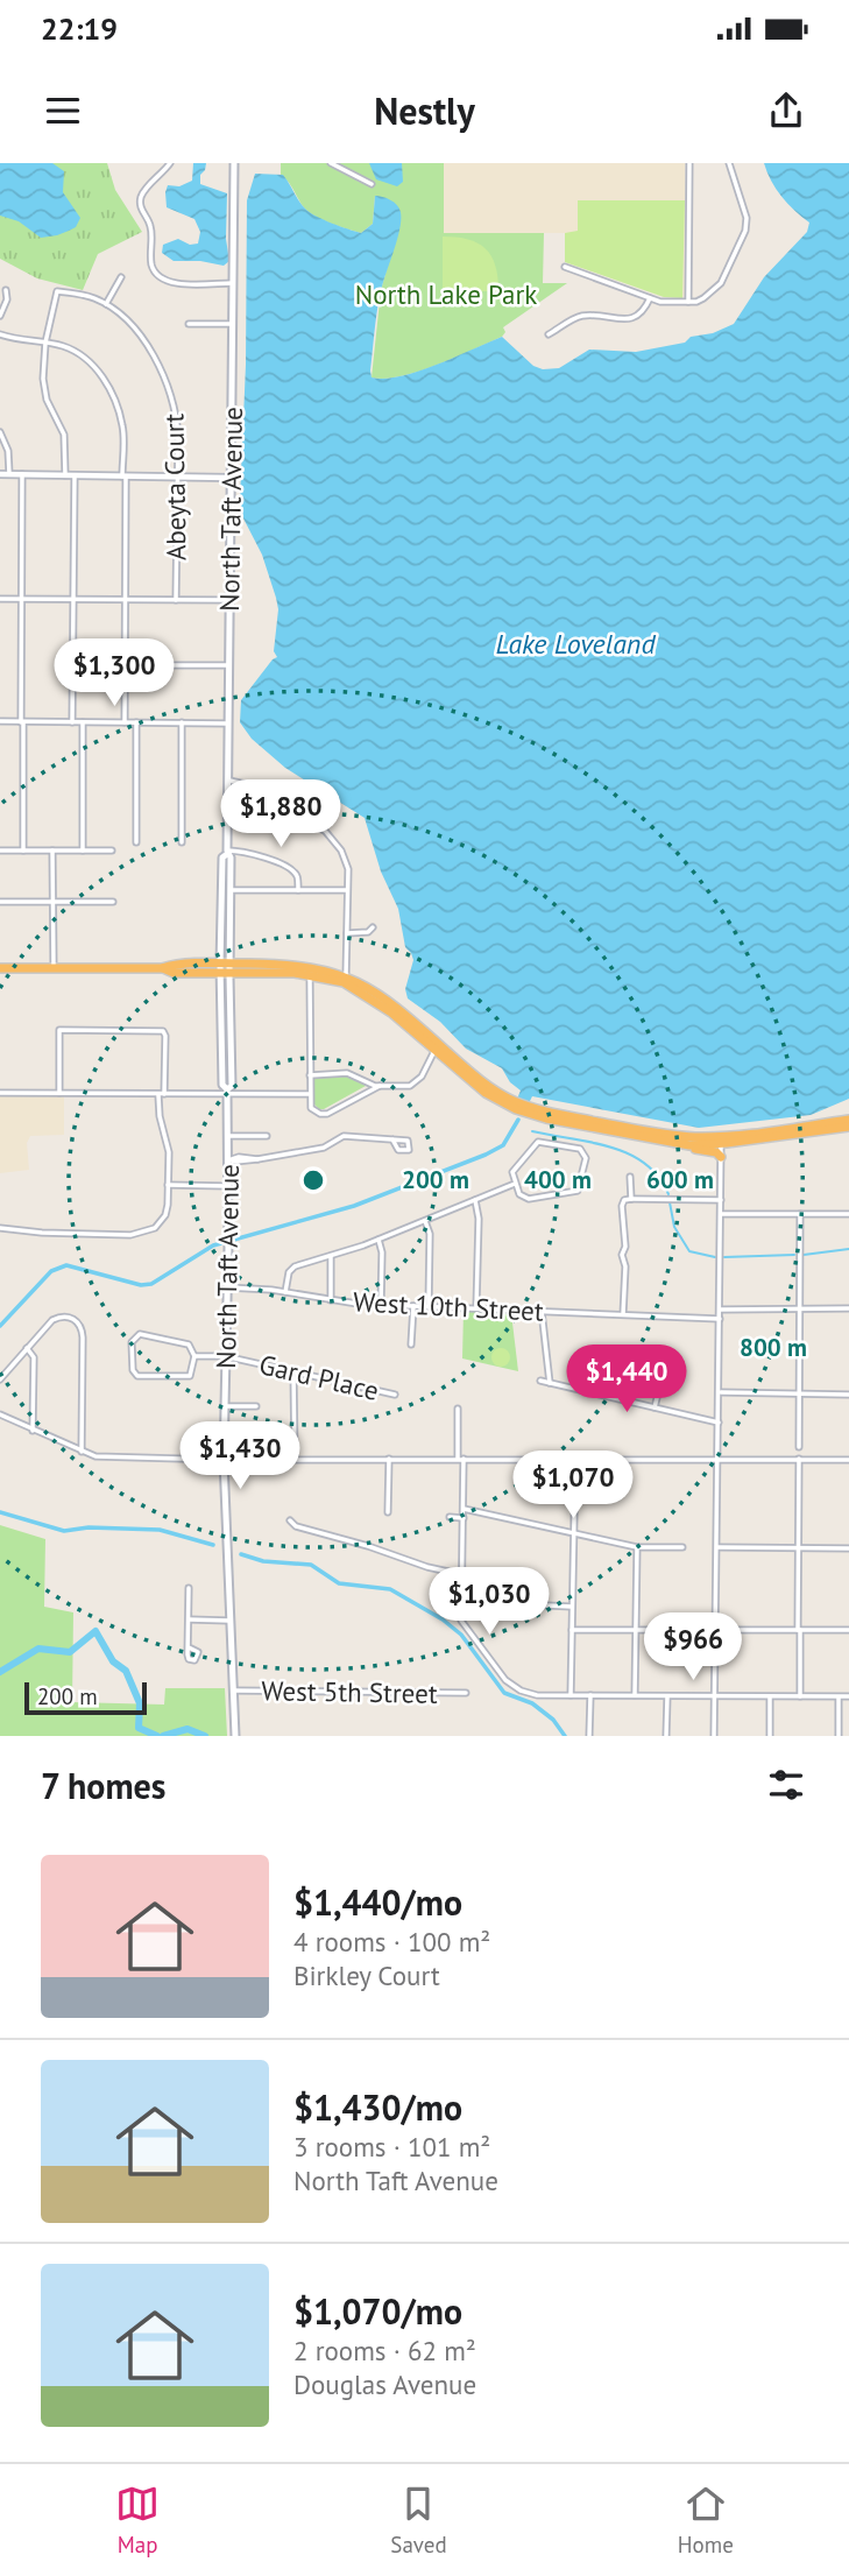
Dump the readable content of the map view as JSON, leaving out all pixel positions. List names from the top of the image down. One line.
{"streets":{"main road":["North Taft Avenue"],"street":["Abeyta Court","West 10th Street","Gard Place","West 5th Street"]},"crossings":[["North Taft Avenue","West 10th Street"],["North Taft Avenue","Gard Place"],["North Taft Avenue","West 5th Street"]],"water":["Lake Loveland"],"parks":["North Lake Park"],"scale_bar":"200 m","page":{"status":"22:19","header":"Nestly","price":["$1,300","$1,880","$1,440","$1,430","$1,070","$1,030","$966"],"scale":"200 m","heading":"7 homes","list":[{"name":"$1,440/mo","note":"4 rooms · 100 m² · Birkley Court"},{"name":"$1,430/mo","note":"3 rooms · 101 m² · North Taft Avenue"},{"name":"$1,070/mo","note":"2 rooms · 62 m² · Douglas Avenue"}],"tabs":["Map","Saved","Home"]},"rings":["200 m","400 m","600 m","800 m"]}
